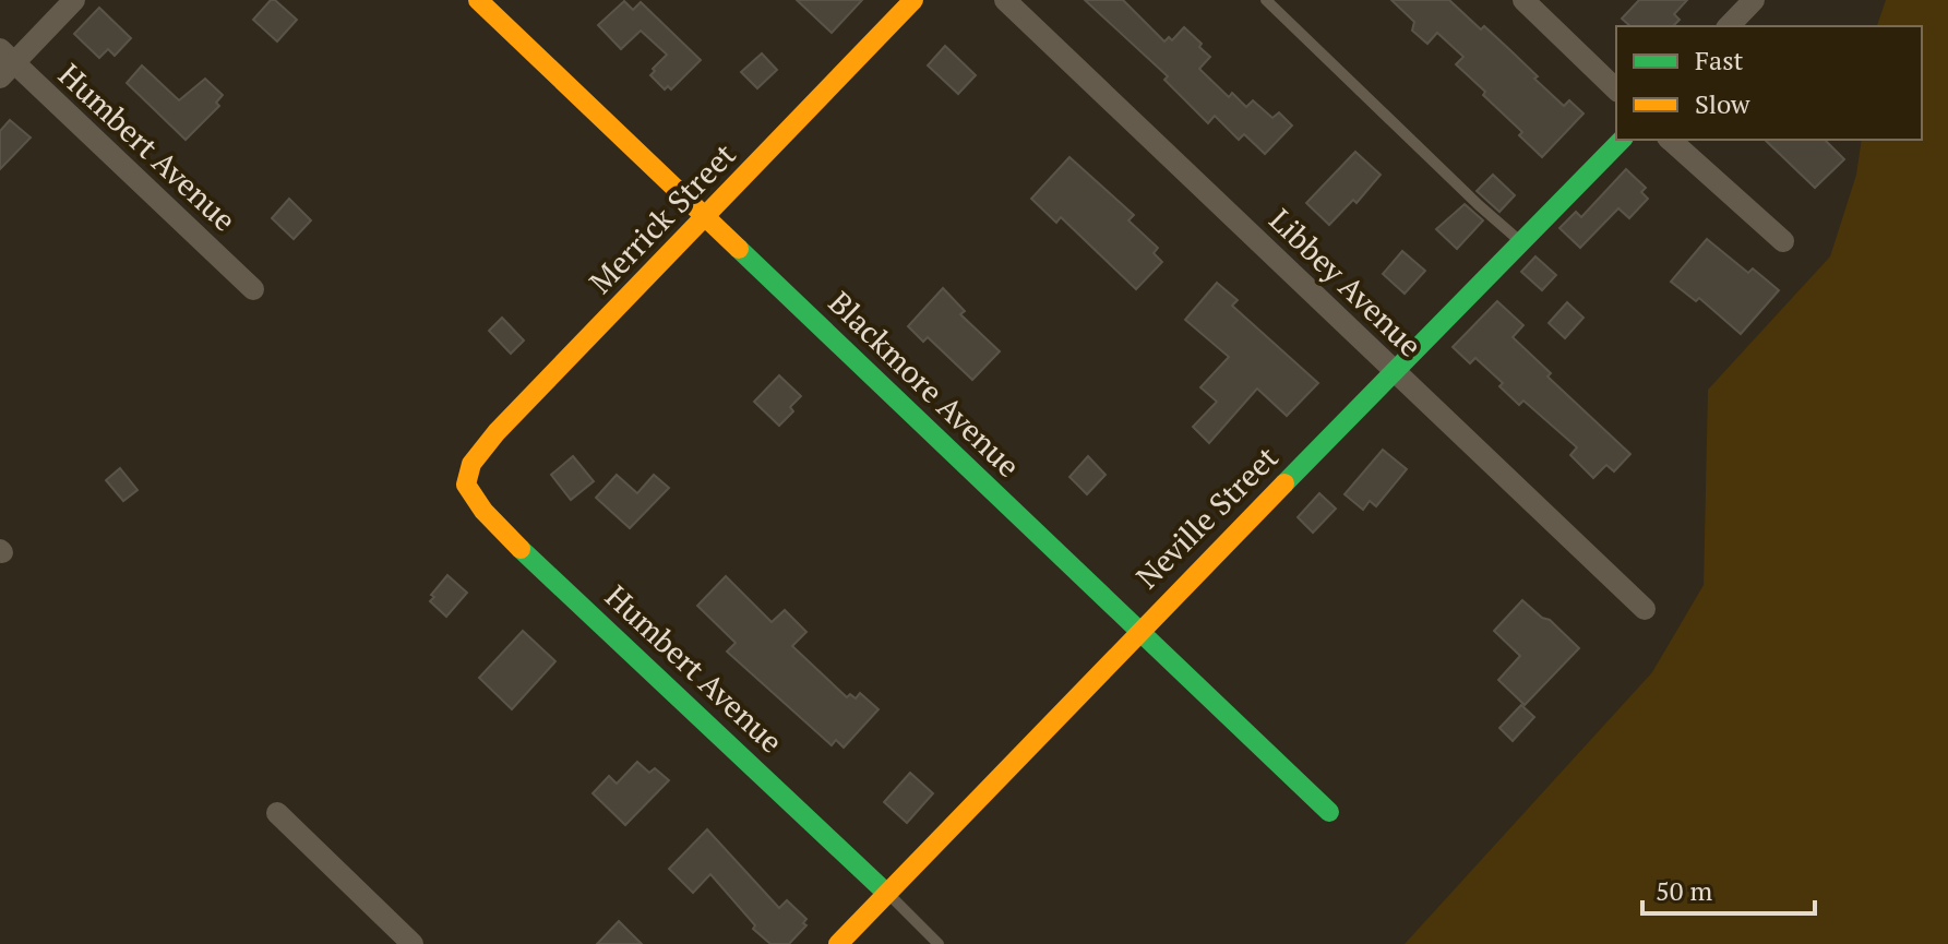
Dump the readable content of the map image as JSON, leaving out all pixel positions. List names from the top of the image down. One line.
{"streets":{"street":["Humbert Avenue","Merrick Street","Libbey Avenue","Blackmore Avenue","Neville Street"]},"crossings":[["Humbert Avenue","Merrick Street"],["Humbert Avenue","Neville Street"],["Merrick Street","Blackmore Avenue"],["Libbey Avenue","Neville Street"],["Blackmore Avenue","Neville Street"]],"legend":["Fast","Slow"],"scale_bar":"50 m"}
